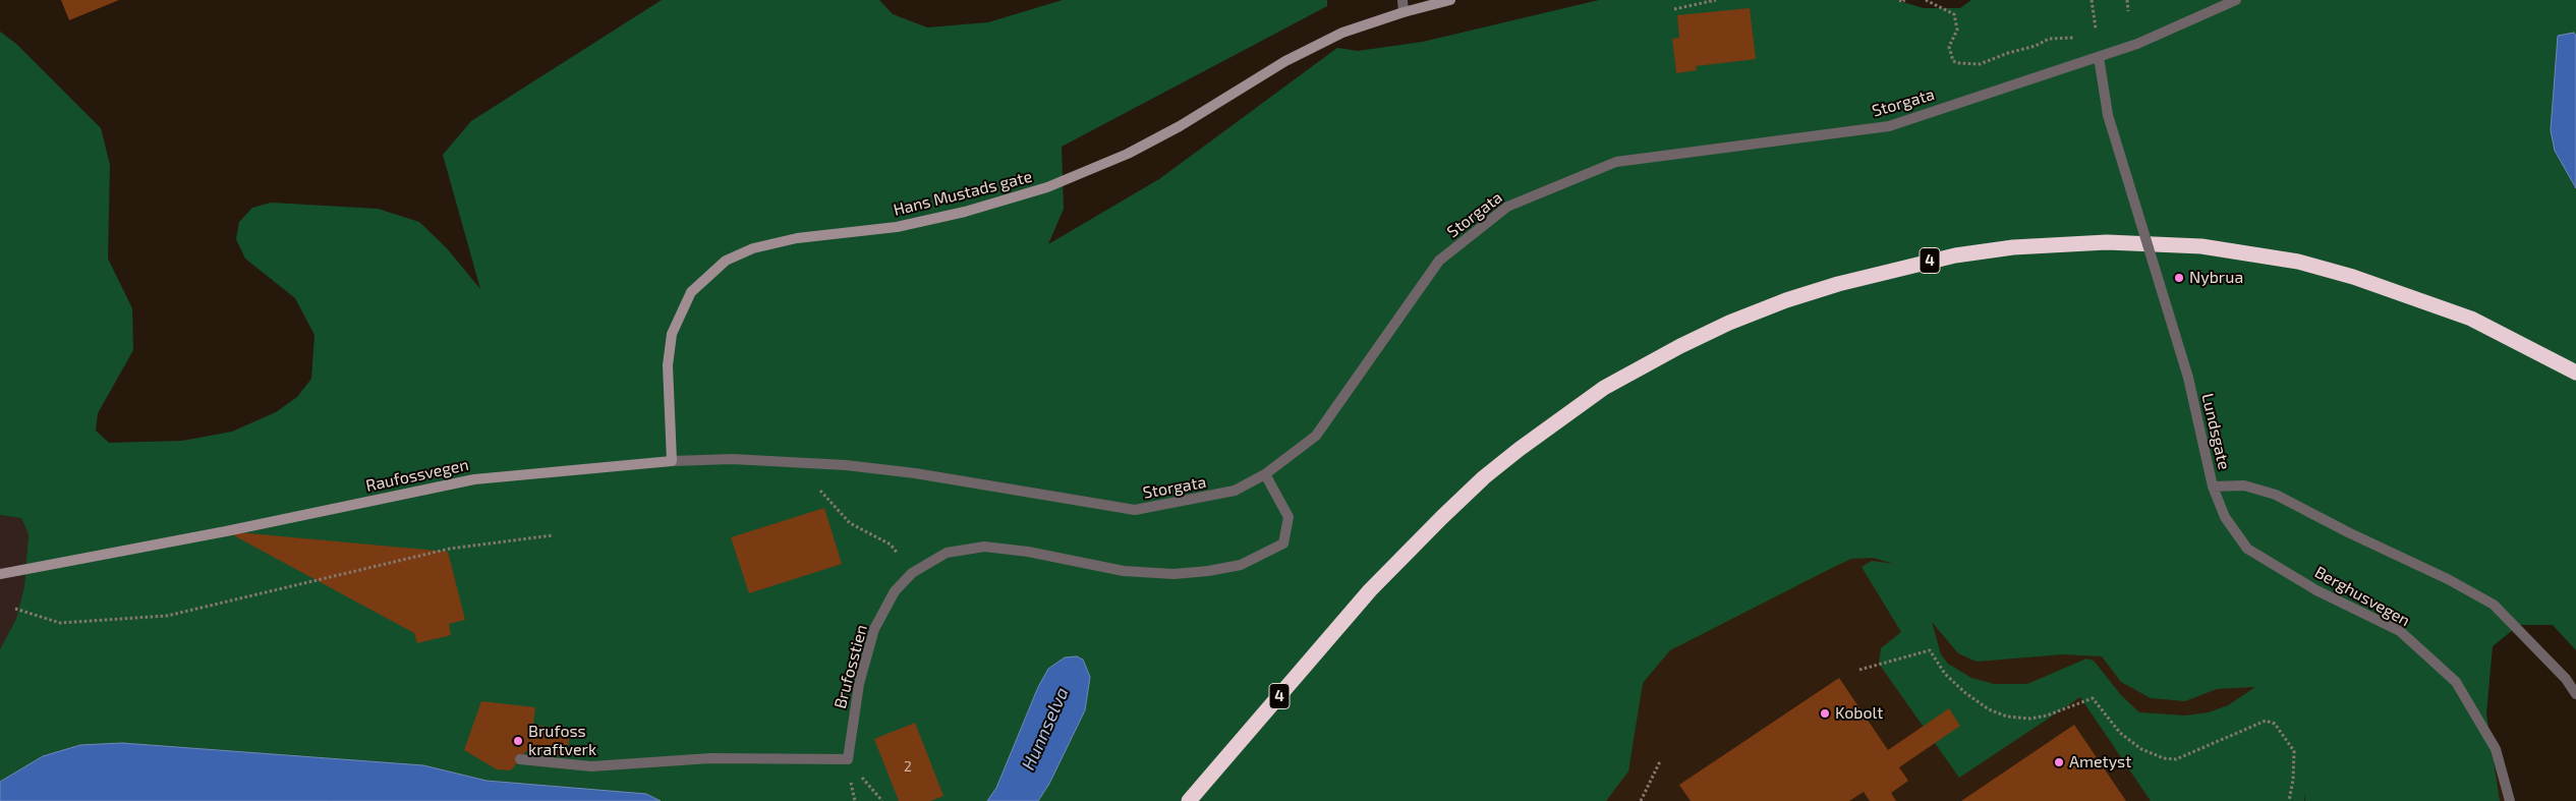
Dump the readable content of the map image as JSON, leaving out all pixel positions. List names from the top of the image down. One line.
{"streets":{"highway":["4"],"main road":["Hans Mustads gate","Raufossvegen"],"street":["Storgata","Lundsgate","Berghusvegen","Brufosstien"]},"crossings":[["Storgata","Lundsgate"],["Storgata","Raufossvegen"],["Storgata","Brufosstien"],["Hans Mustads gate","Raufossvegen"],["Lundsgate","Berghusvegen"]],"water":["Hunnselva"],"places":["Nybrua","Kobolt","Brufoss kraftverk","Ametyst"],"house_numbers":["2"]}
